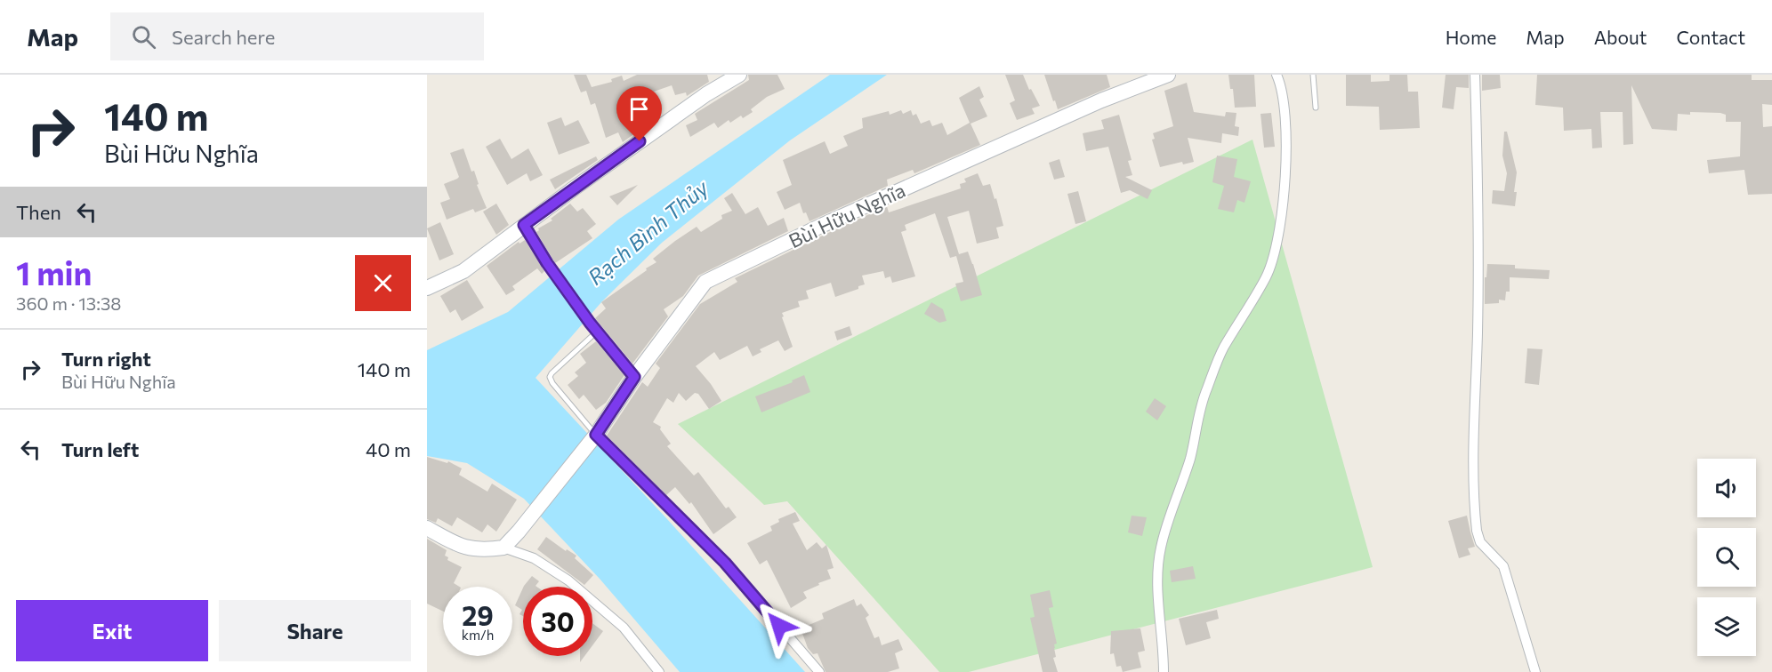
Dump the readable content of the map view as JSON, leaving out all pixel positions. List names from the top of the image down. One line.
{"streets":{"main road":["Bùi Hữu Nghĩa"]},"water":["Rạch Bình Thủy"],"page":{"header":"Map","search":"Search here","nav":["Home","Map","About","Contact"],"turn":["140 m","Bùi Hữu Nghĩa"],"then":"Then","heading":["1 min","360 m · 13:38"],"list":[{"name":"Turn right","note":"Bùi Hữu Nghĩa","value":"140 m"},{"name":"Turn left","value":"40 m"}],"speed":"29 km/h","limit":"30","buttons":["Exit","Share"]}}
